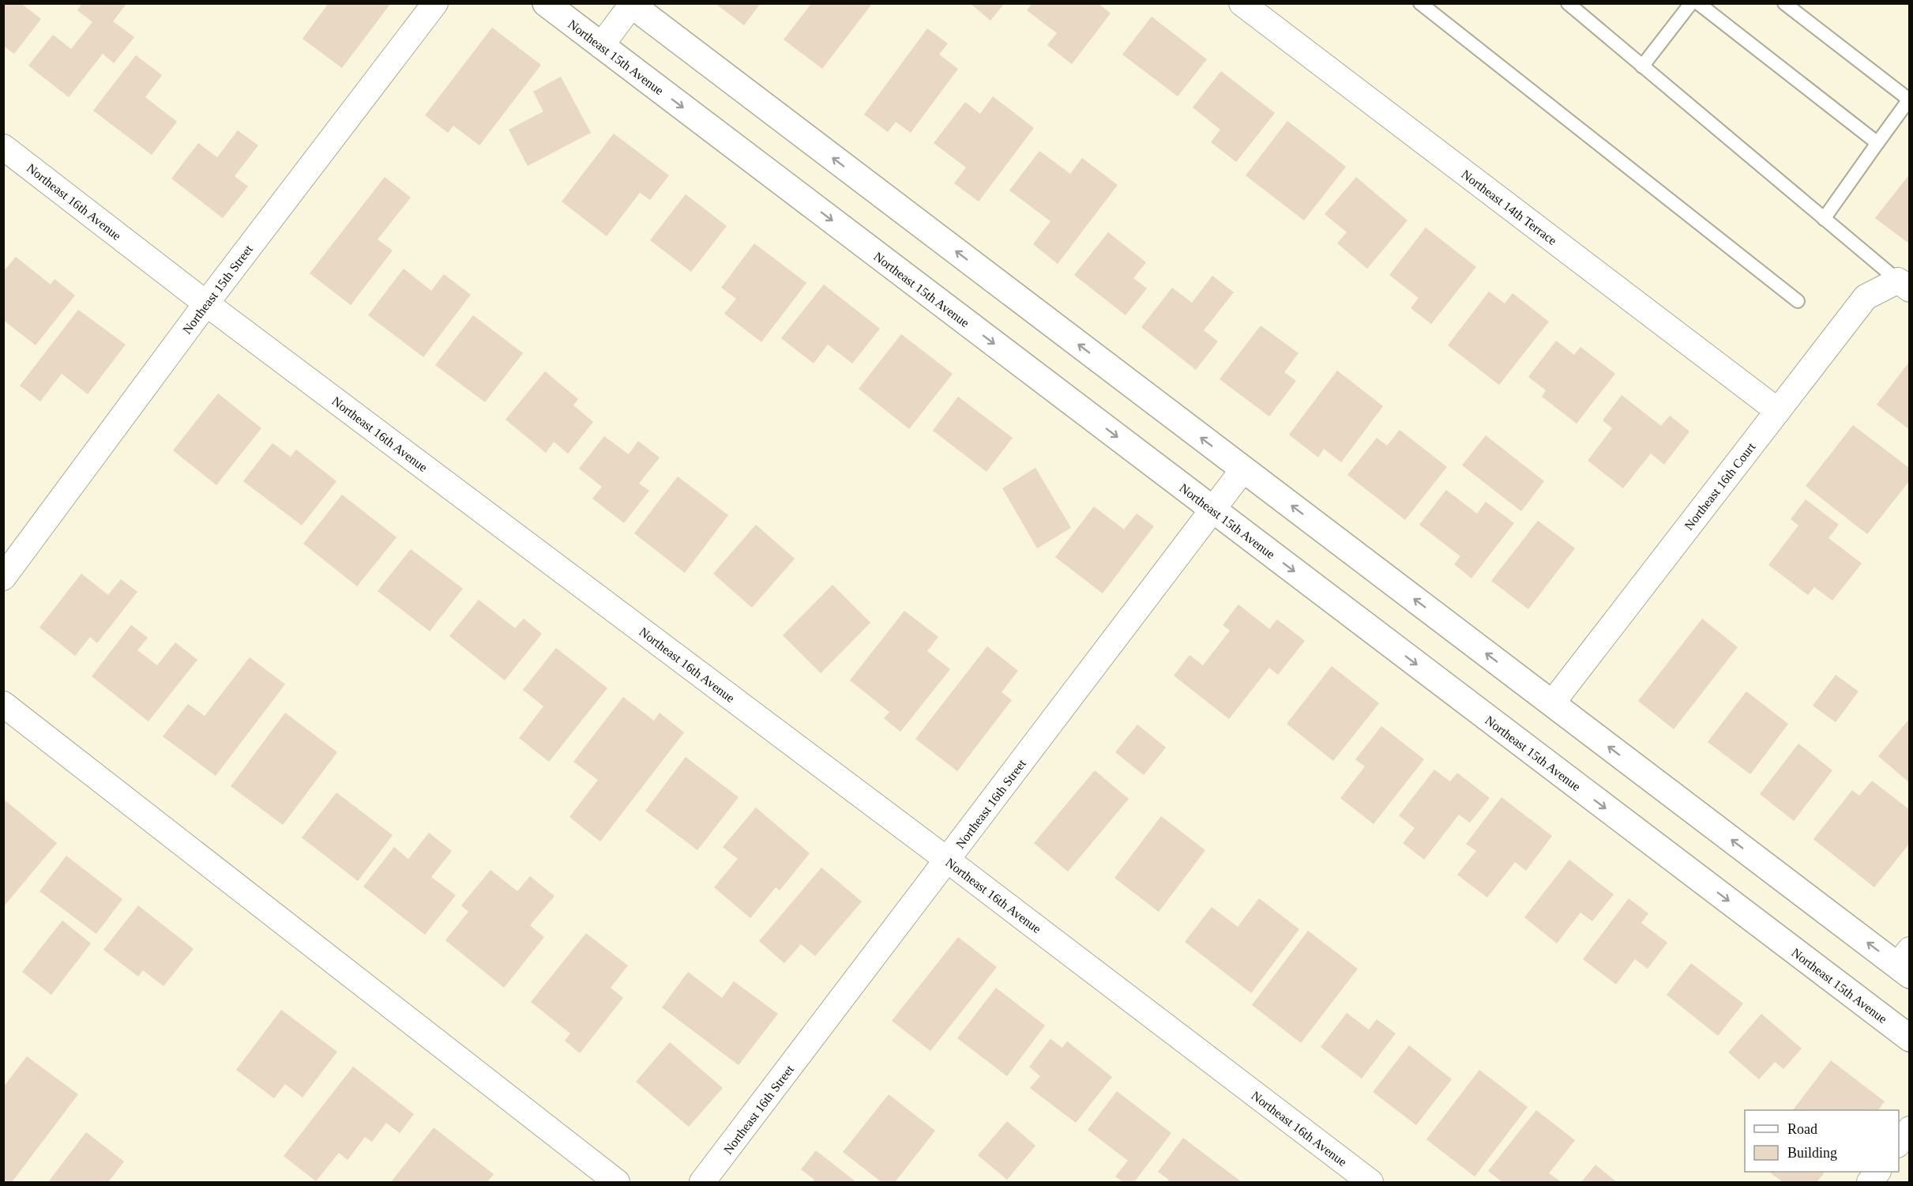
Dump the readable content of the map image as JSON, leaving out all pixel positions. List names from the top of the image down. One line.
{"streets":{"street":["Northeast 15th Avenue","Northeast 16th Avenue","Northeast 14th Terrace","Northeast 15th Street","Northeast 16th Court","Northeast 16th Street"]},"crossings":[["Northeast 15th Avenue","Northeast 16th Street"],["Northeast 16th Avenue","Northeast 15th Street"],["Northeast 16th Avenue","Northeast 16th Street"],["Northeast 14th Terrace","Northeast 16th Court"]],"legend":["Road","Building"]}
